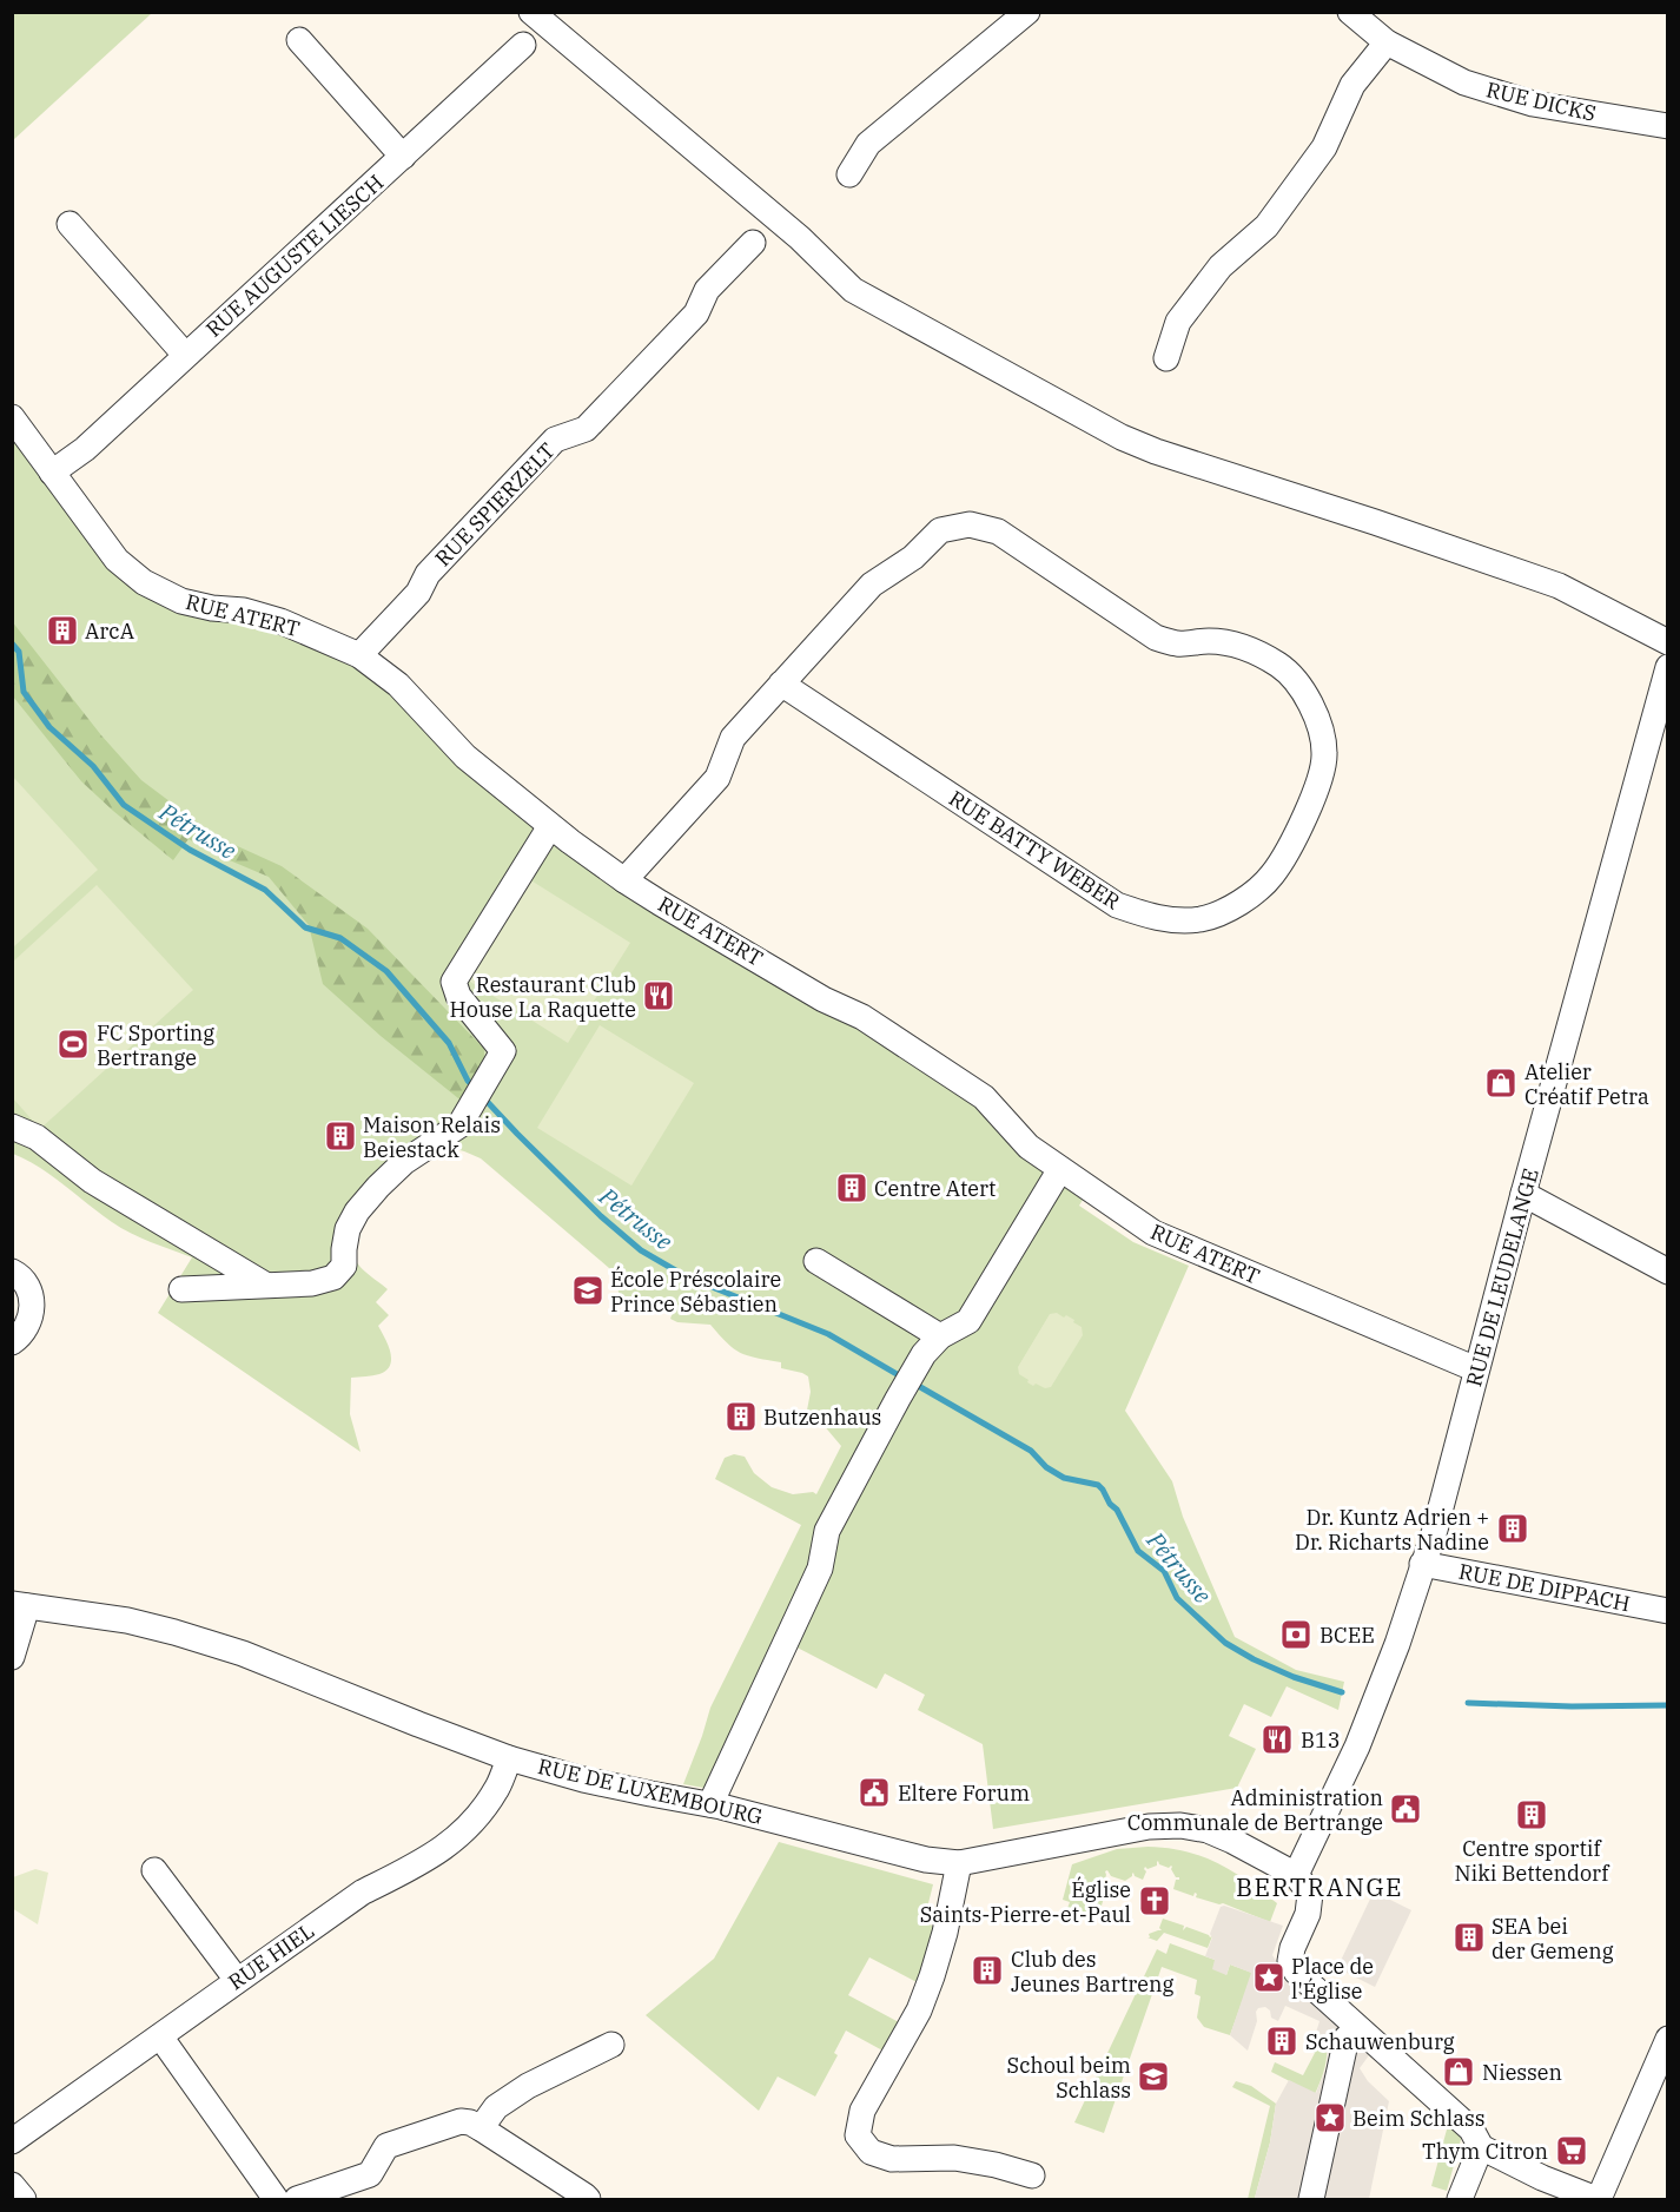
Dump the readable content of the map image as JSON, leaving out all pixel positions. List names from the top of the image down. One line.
{"streets":{"street":["RUE DICKS","RUE AUGUSTE LIESCH","RUE SPIERZELT","RUE ATERT","RUE BATTY WEBER","RUE DE LEUDELANGE","RUE DE DIPPACH","RUE DE LUXEMBOURG","RUE HIEL"]},"crossings":[["RUE AUGUSTE LIESCH","RUE ATERT"],["RUE SPIERZELT","RUE ATERT"],["RUE ATERT","RUE BATTY WEBER"],["RUE ATERT","RUE DE LEUDELANGE"],["RUE DE LEUDELANGE","RUE DE DIPPACH"],["RUE DE LEUDELANGE","RUE DE LUXEMBOURG"],["RUE DE LUXEMBOURG","RUE HIEL"]],"districts":["BERTRANGE"],"water":["Pétrusse"],"places":{"building":["ArcA","Maison Relais Beiestack","Centre Atert","Butzenhaus","Dr. Kuntz Adrien + Dr. Richarts Nadine","Centre sportif Niki Bettendorf","SEA bei der Gemeng","Club des Jeunes Bartreng","Schauwenburg"],"restaurant":["Restaurant Club House La Raquette","B13"],"sports":["FC Sporting Bertrange"],"shop":["Atelier Créatif Petra","Niessen"],"school or university":["École Préscolaire Prince Sébastien","Schoul beim Schlass"],"bank":["BCEE"],"public building":["Eltere Forum","Administration Communale de Bertrange"],"church":["Église Saints-Pierre-et-Paul"],"place":["Place de l'Église","Beim Schlass"],"supermarket":["Thym Citron"]}}
